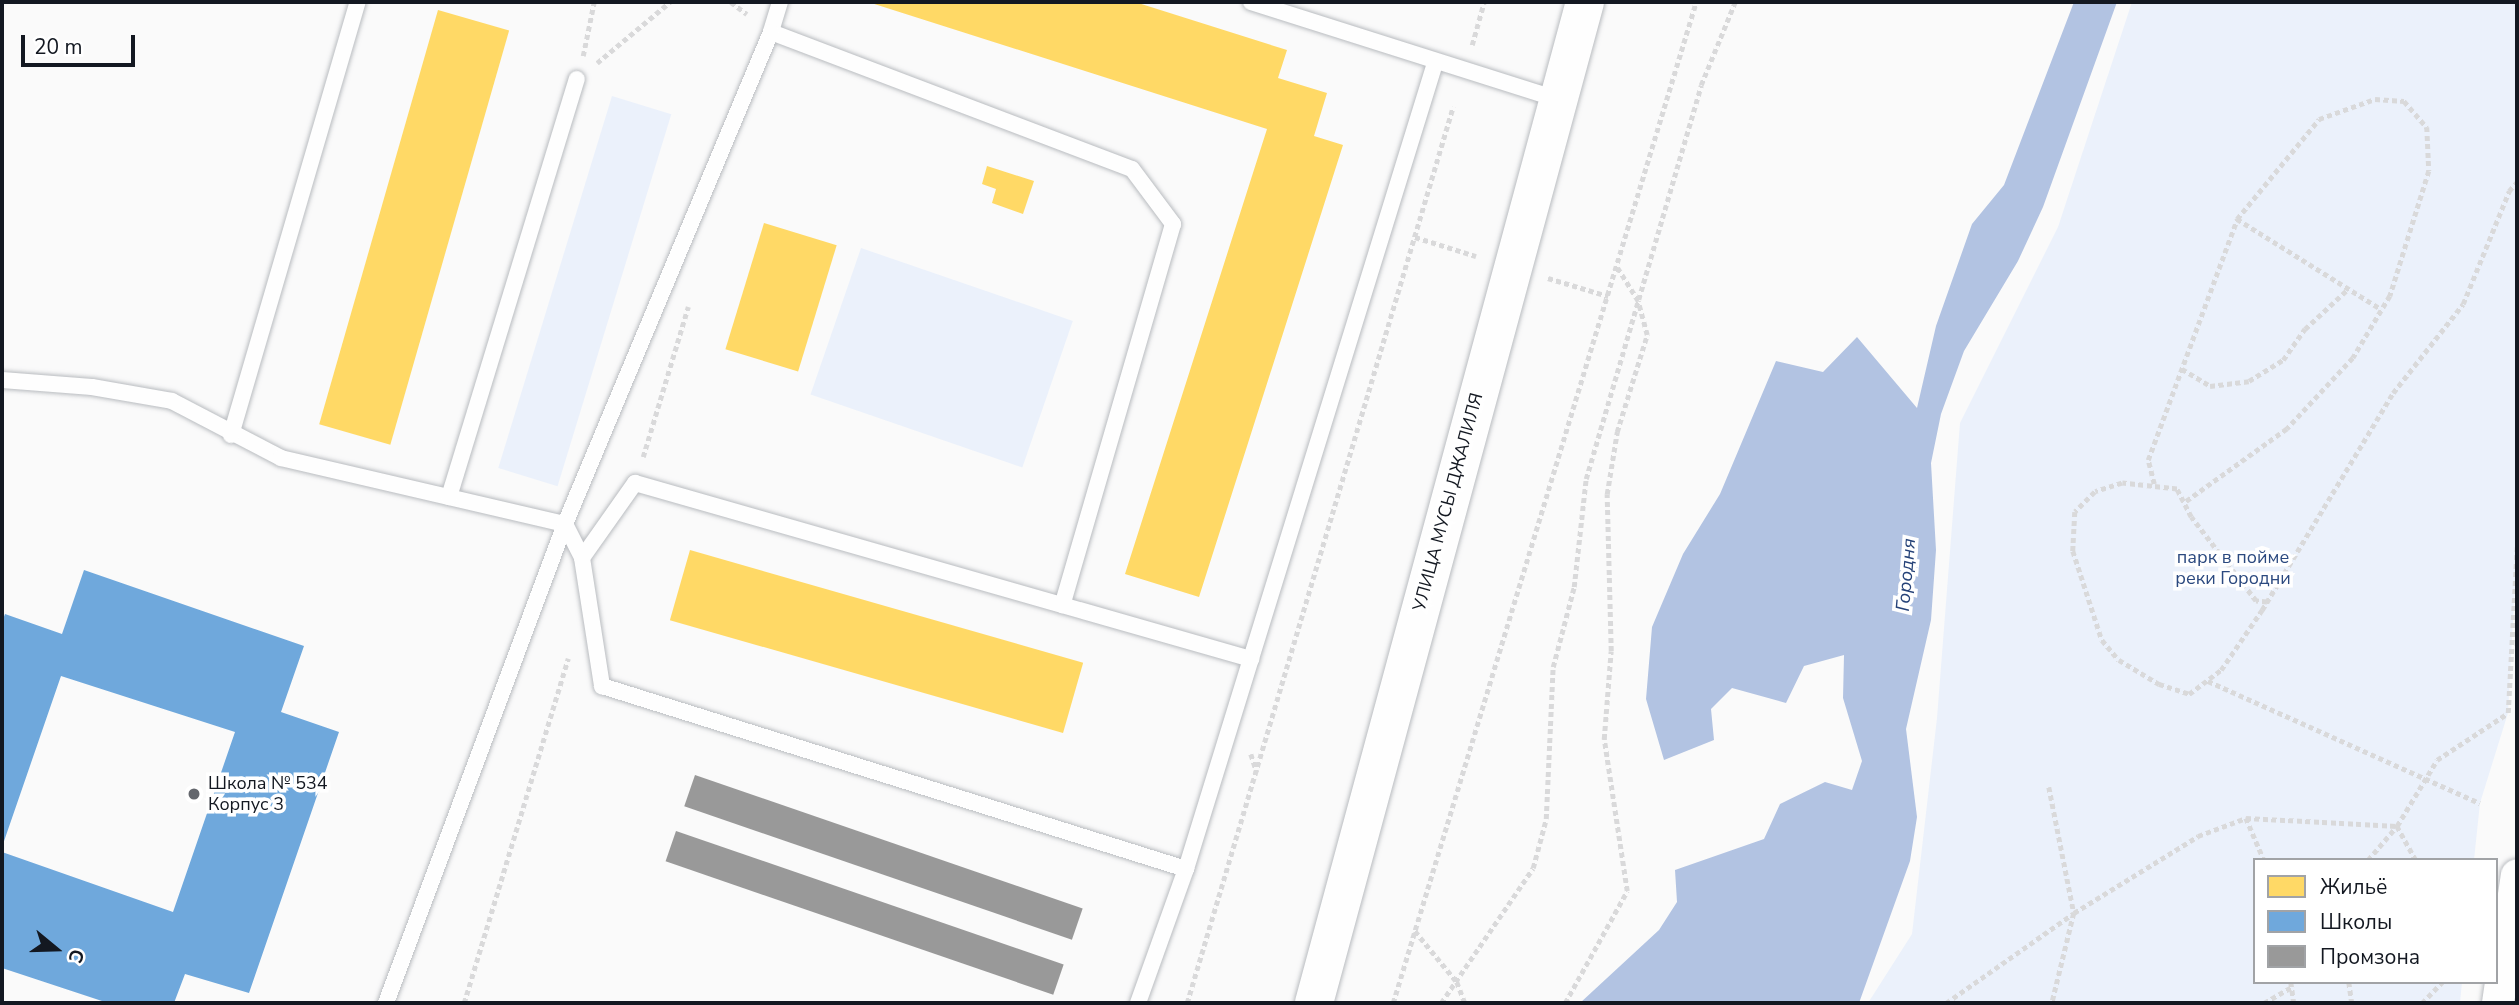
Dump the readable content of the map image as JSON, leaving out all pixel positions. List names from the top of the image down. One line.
{"streets":{"main road":["УЛИЦА МУСЫ ДЖАЛИЛЯ"]},"water":["Городня"],"parks":["парк в пойме реки Городни"],"places":["Школа № 534 Корпус 3"],"legend":["Жильё","Школы","Промзона"],"scale_bar":"20 m","north":"right"}
